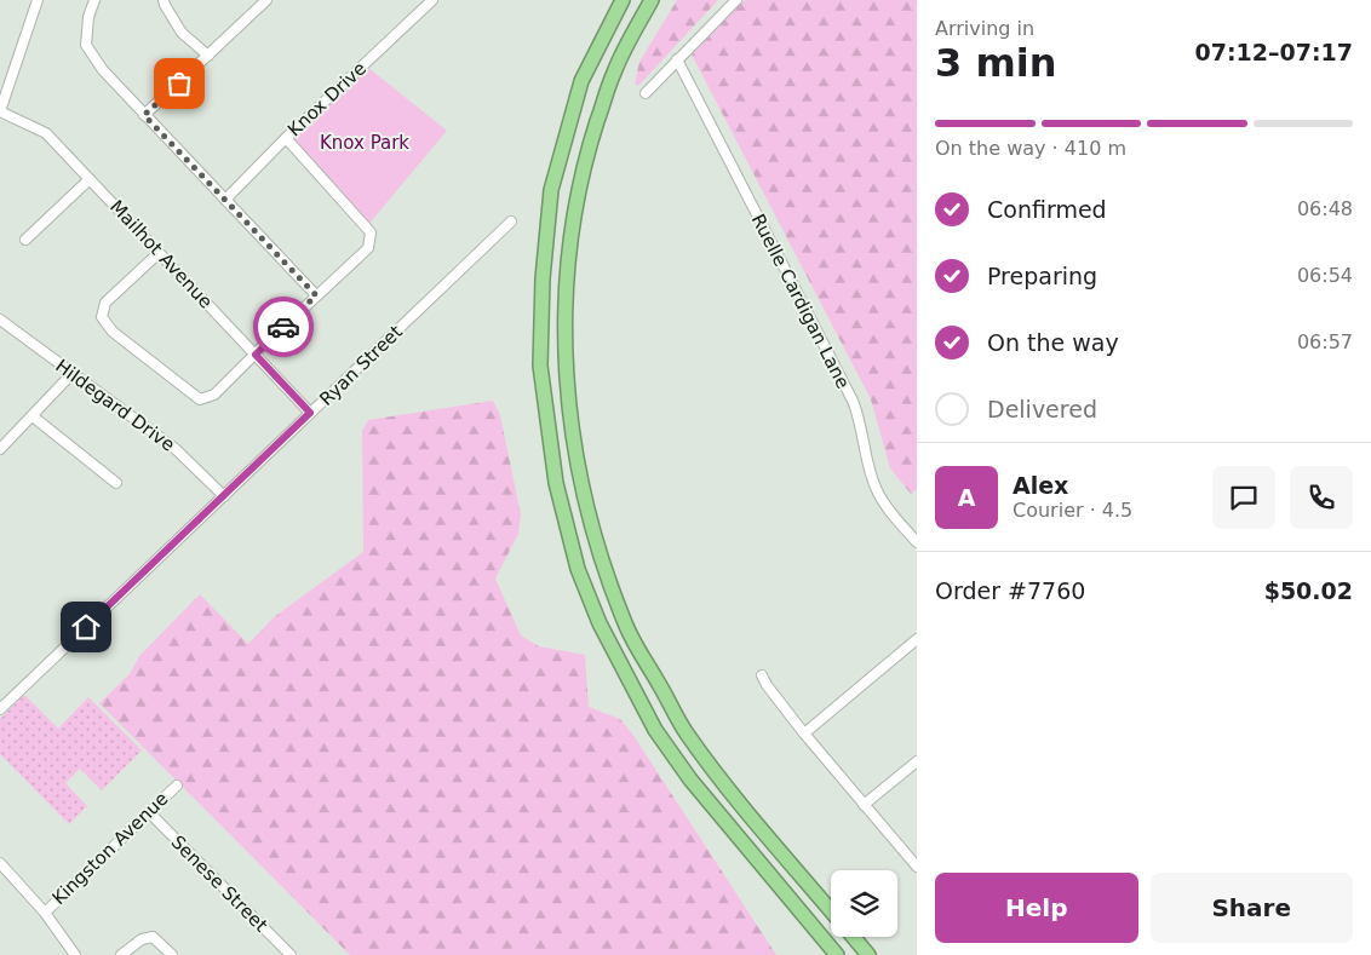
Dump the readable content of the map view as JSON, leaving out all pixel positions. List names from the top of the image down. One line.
{"streets":{"street":["Knox Drive","Mailhot Avenue","Ruelle Cardigan Lane","Ryan Street","Hildegard Drive","Kingston Avenue","Senese Street"]},"crossings":[["Mailhot Avenue","Ryan Street"],["Ryan Street","Hildegard Drive"],["Kingston Avenue","Senese Street"]],"parks":["Knox Park"],"page":{"heading":["3 min","Arriving in","07:12–07:17"],"panel":["Alex","Courier · 4.5","Order #7760","$50.02"],"bar":"On the way · 410 m","list":[["Confirmed","06:48"],["Preparing","06:54"],["On the way","06:57"],"Delivered"],"round":"A","buttons":["Help","Share"]}}
